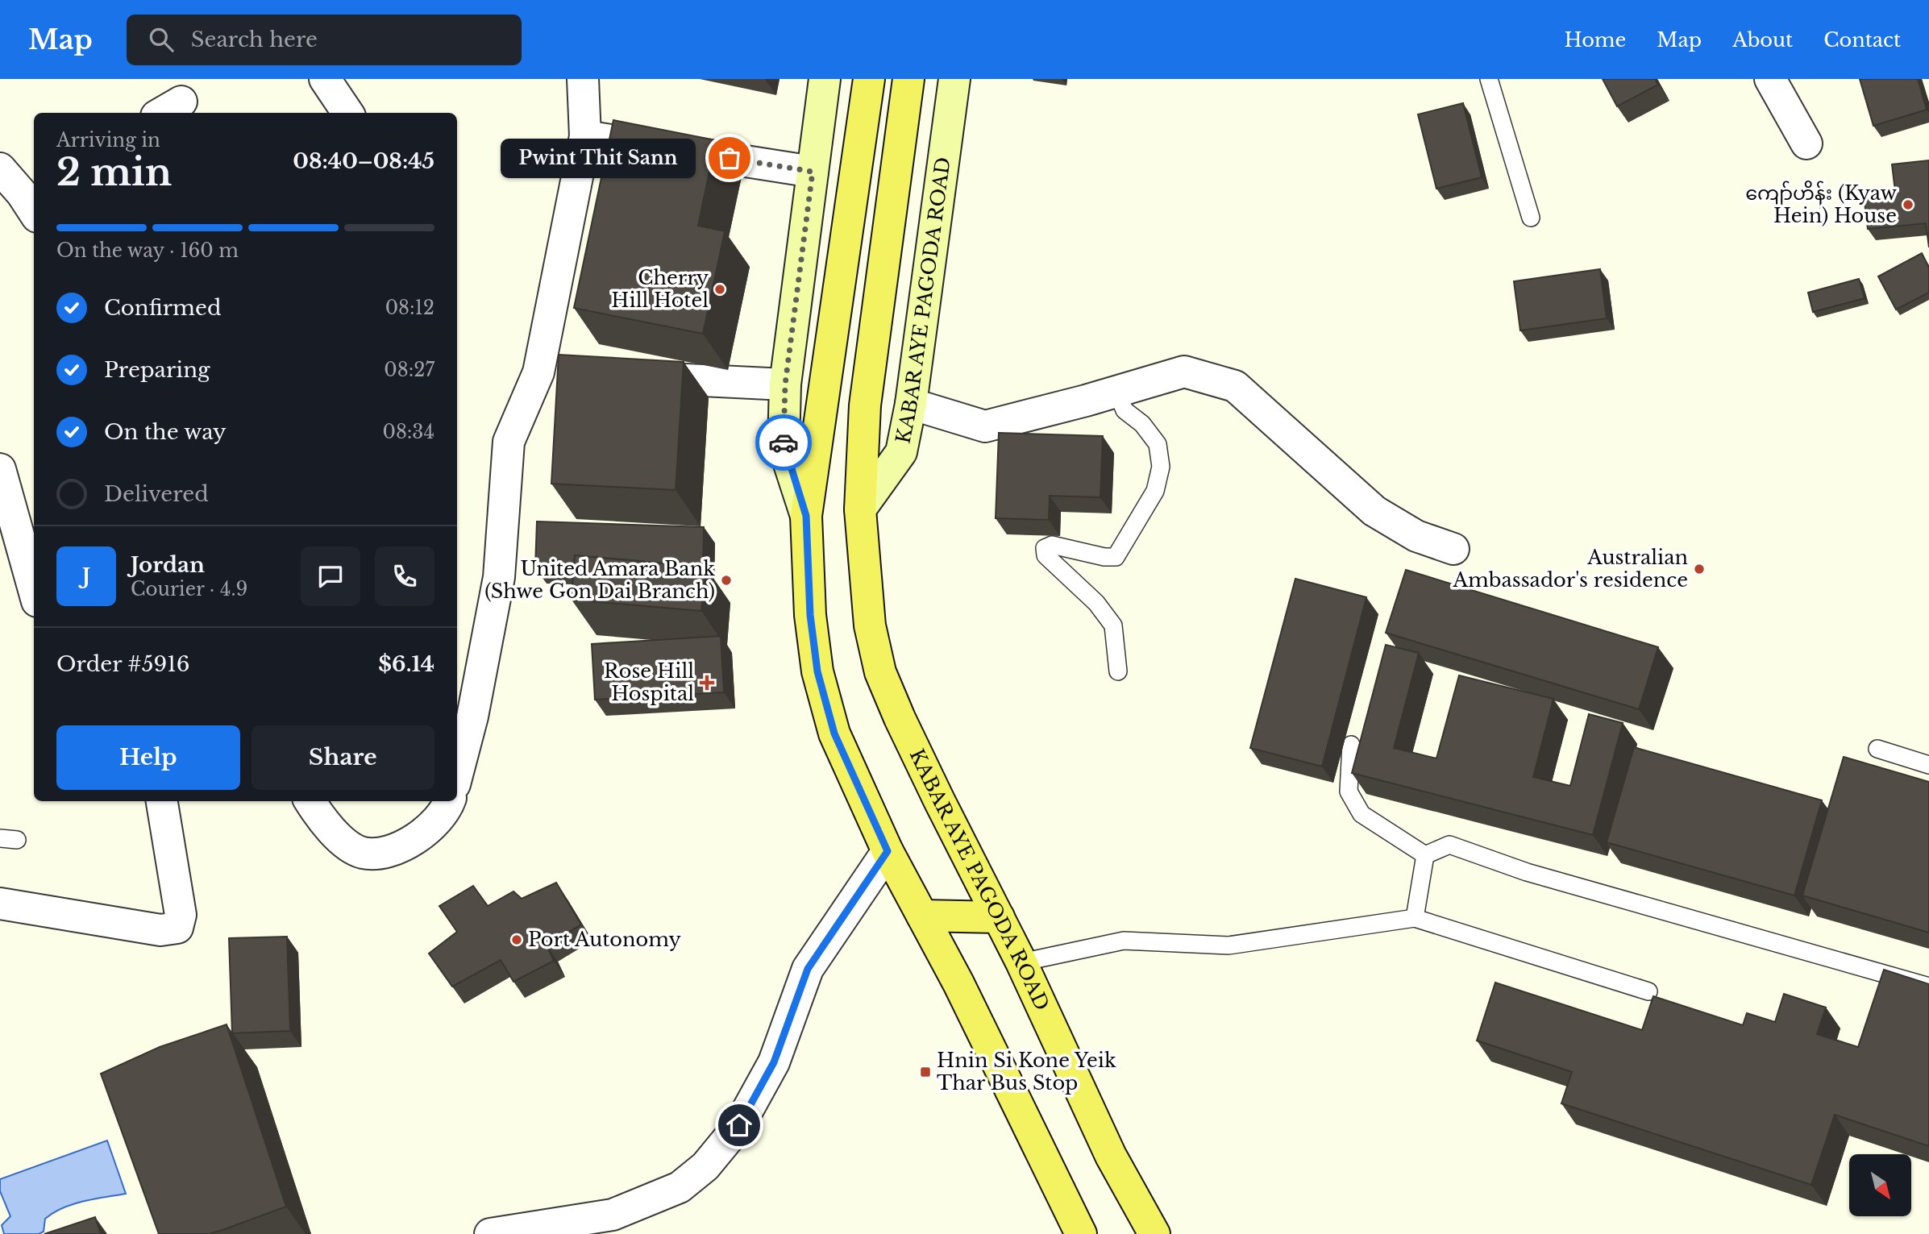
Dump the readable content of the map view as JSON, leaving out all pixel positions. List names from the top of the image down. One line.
{"streets":{"main road":["KABAR AYE PAGODA ROAD"]},"places":{"other":["Pwint Thit Sann","ကျော်ဟိန်း (Kyaw Hein) House","Cherry Hill Hotel","Australian Ambassador's residence","United Amara Bank (Shwe Gon Dai Branch)","Port Autonomy"],"health":["Rose Hill Hospital"],"transit":["Hnin Si Kone Yeik Thar Bus Stop"]},"north":"bottom right","page":{"header":"Map","search":"Search here","nav":["Home","Map","About","Contact"],"heading":["2 min","Arriving in","08:40–08:45"],"panel":["Jordan","Courier · 4.9","Order #5916","$6.14"],"bubble":"Pwint Thit Sann","bar":"On the way · 160 m","list":[["Confirmed","08:12"],["Preparing","08:27"],["On the way","08:34"],"Delivered"],"round":"J","buttons":["Help","Share"]}}
